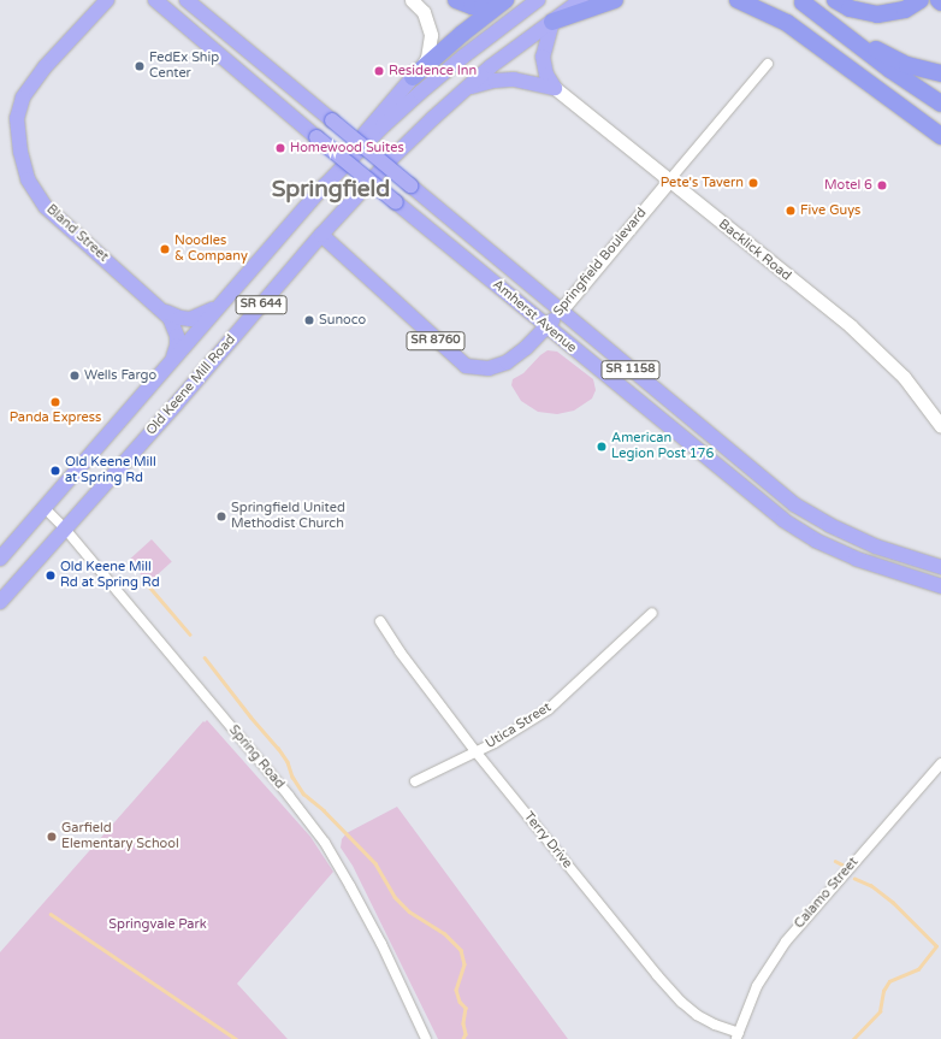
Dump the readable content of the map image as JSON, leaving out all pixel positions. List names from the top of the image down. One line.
{"streets":{"main road":["Bland Street","Backlick Road","Springfield Boulevard","SR 644","Amherst Avenue","SR 8760","SR 1158","Old Keene Mill Road"],"street":["Utica Street","Spring Road","Terry Drive","Calamo Street"]},"crossings":[["Backlick Road","Springfield Boulevard"],["Springfield Boulevard","Amherst Avenue"],["Springfield Boulevard","Old Keene Mill Road"],["SR 644","Spring Road"],["Old Keene Mill Road","Spring Road"],["Utica Street","Terry Drive"],["Terry Drive","Calamo Street"]],"districts":["Springfield"],"parks":["Springvale Park"],"places":["FedEx Ship Center","Residence Inn","Homewood Suites","Pete's Tavern","Motel 6","Five Guys","Noodles & Company","Sunoco","Wells Fargo","Panda Express","American Legion Post 176","Old Keene Mill at Spring Rd","Springfield United Methodist Church","Old Keene Mill Rd at Spring Rd","Garfield Elementary School"]}
